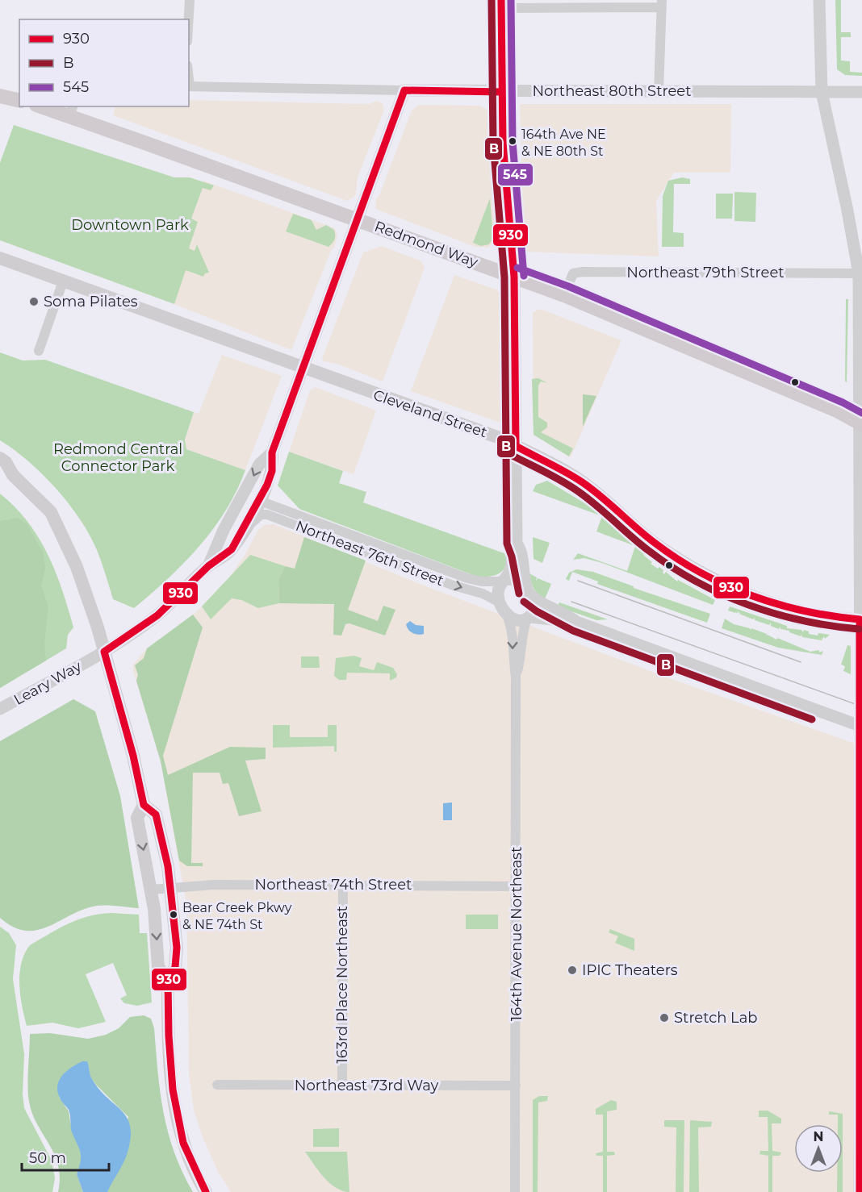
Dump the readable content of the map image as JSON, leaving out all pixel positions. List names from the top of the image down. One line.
{"streets":{"main road":["Redmond Way","Cleveland Street"],"street":["Northeast 80th Street","Northeast 79th Street","Northeast 76th Street","Leary Way","Northeast 74th Street","164th Avenue Northeast","163rd Place Northeast","Northeast 73rd Way"]},"crossings":[["Northeast 80th Street","Leary Way"],["Redmond Way","Northeast 79th Street"],["Redmond Way","Leary Way"],["Cleveland Street","Leary Way"],["Northeast 76th Street","Leary Way"],["Northeast 76th Street","164th Avenue Northeast"],["Northeast 74th Street","164th Avenue Northeast"],["Northeast 74th Street","163rd Place Northeast"],["164th Avenue Northeast","Northeast 73rd Way"],["163rd Place Northeast","Northeast 73rd Way"]],"parks":["Downtown Park","Redmond Central Connector Park"],"places":["164th Ave NE & NE 80th St","Soma Pilates","Bear Creek Pkwy & NE 74th St","IPIC Theaters","Stretch Lab"],"lines":["transit line 930","transit line B","transit line 545"],"legend":["930","B","545"],"scale_bar":"50 m","north":"top"}
